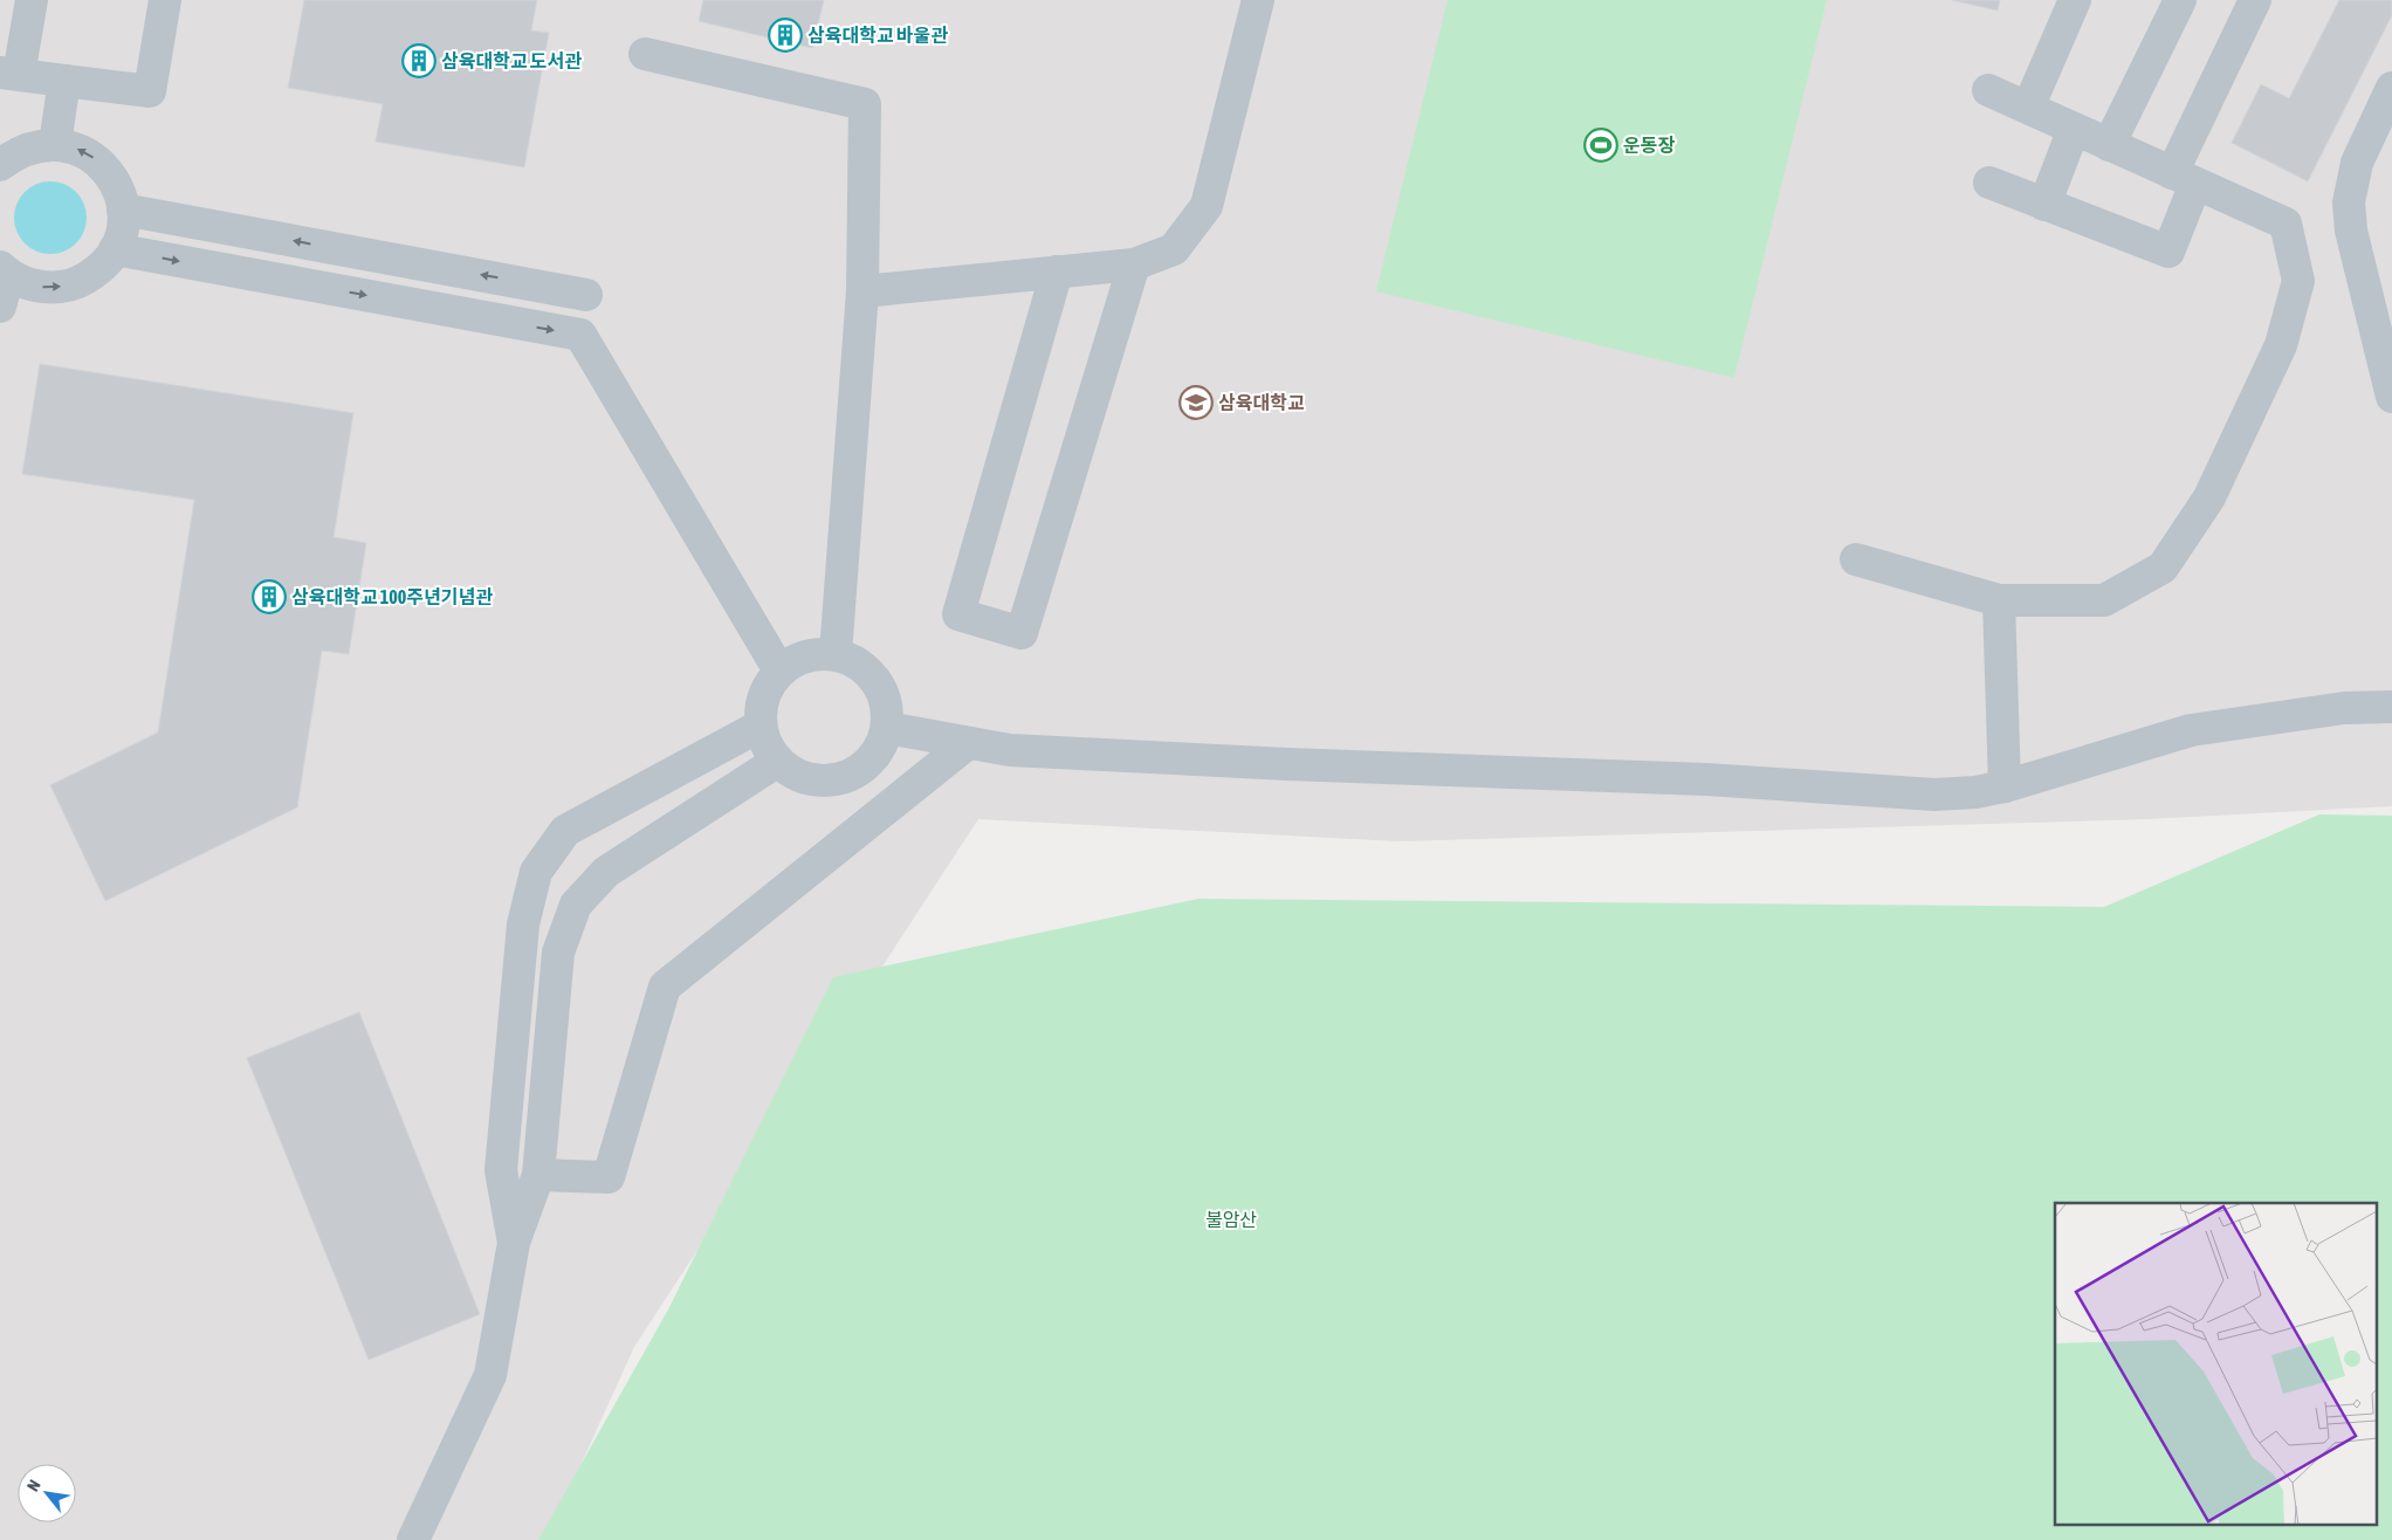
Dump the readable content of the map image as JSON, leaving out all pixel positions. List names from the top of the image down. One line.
{"parks":["불암산"],"places":{"building":["삼육대학교 바울관","삼육대학교 도서관","삼육대학교 100주년기념관"],"sports":["운동장"],"school or university":["삼육대학교"]},"north":"top left"}
